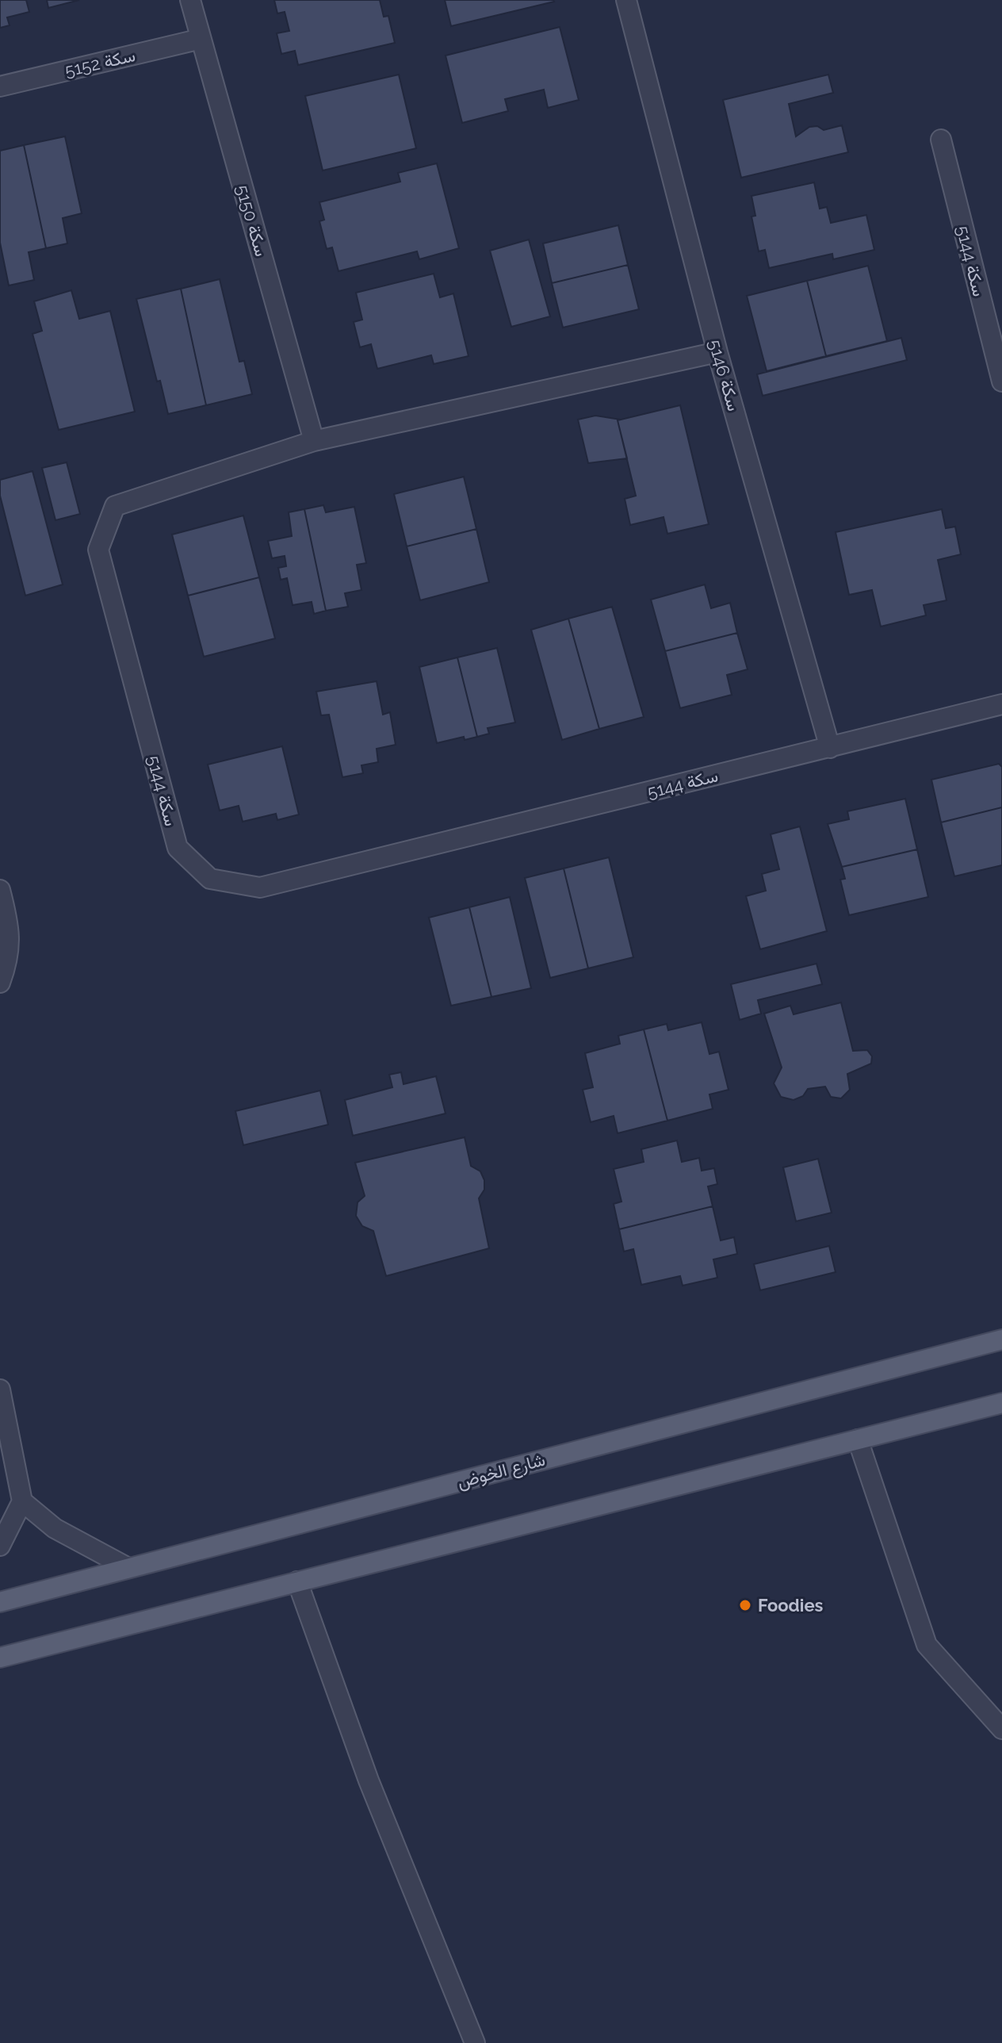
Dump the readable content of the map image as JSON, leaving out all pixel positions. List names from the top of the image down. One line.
{"streets":{"main road":["شارع الخوض"],"street":["سكة 5152","سكة 5150","سكة 5144","سكة 5146"]},"crossings":[["سكة 5152","سكة 5150"],["سكة 5150","سكة 5144"],["سكة 5144","سكة 5146"]],"places":["Foodies"]}
